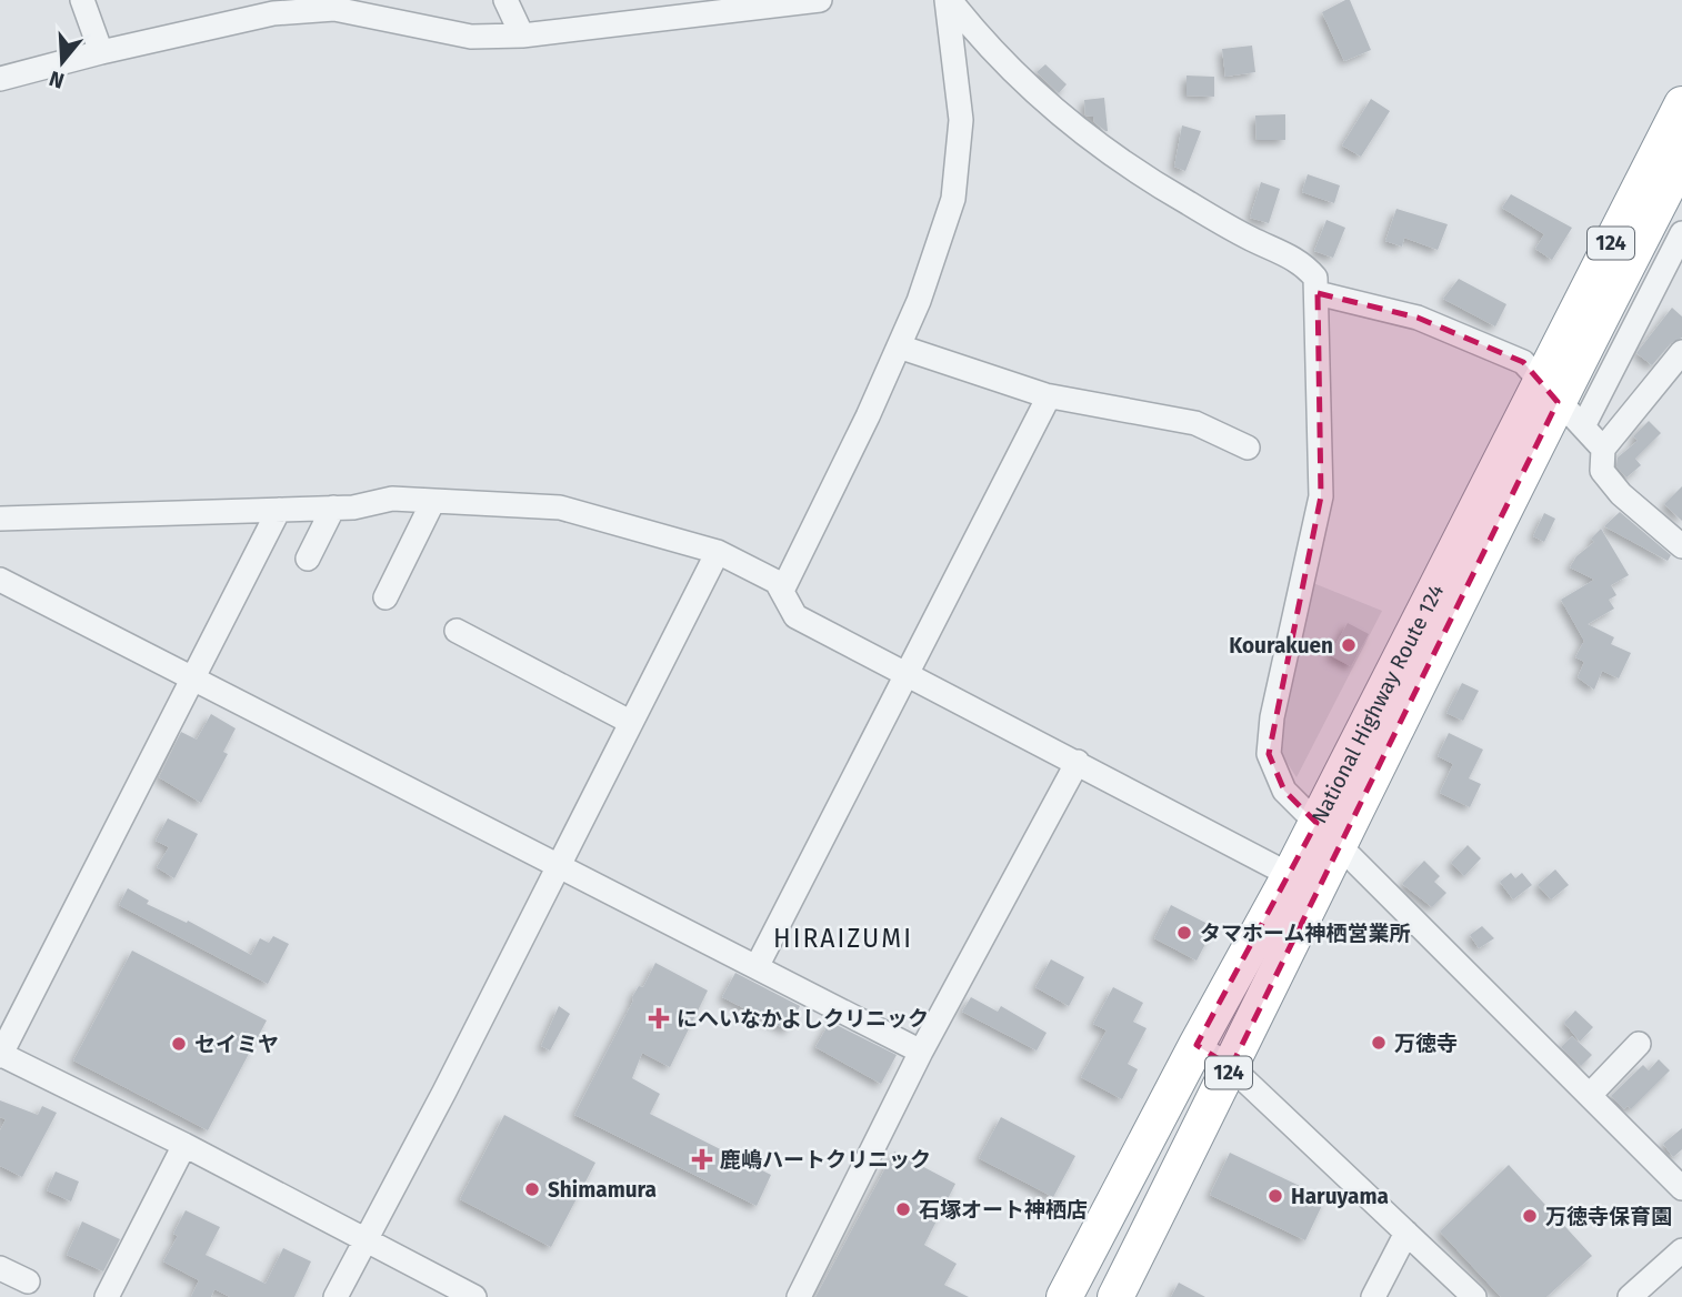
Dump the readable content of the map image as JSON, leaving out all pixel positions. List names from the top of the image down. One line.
{"streets":{"highway":["124","National Highway Route 124"]},"districts":["HIRAIZUMI"],"places":{"other":["Kourakuen","タマホーム神栖営業所","万徳寺","セイミヤ","Shimamura","Haruyama","石塚オート神栖店","万徳寺保育園"],"health":["にへいなかよしクリニック","鹿嶋ハートクリニック"]},"north":"bottom"}
